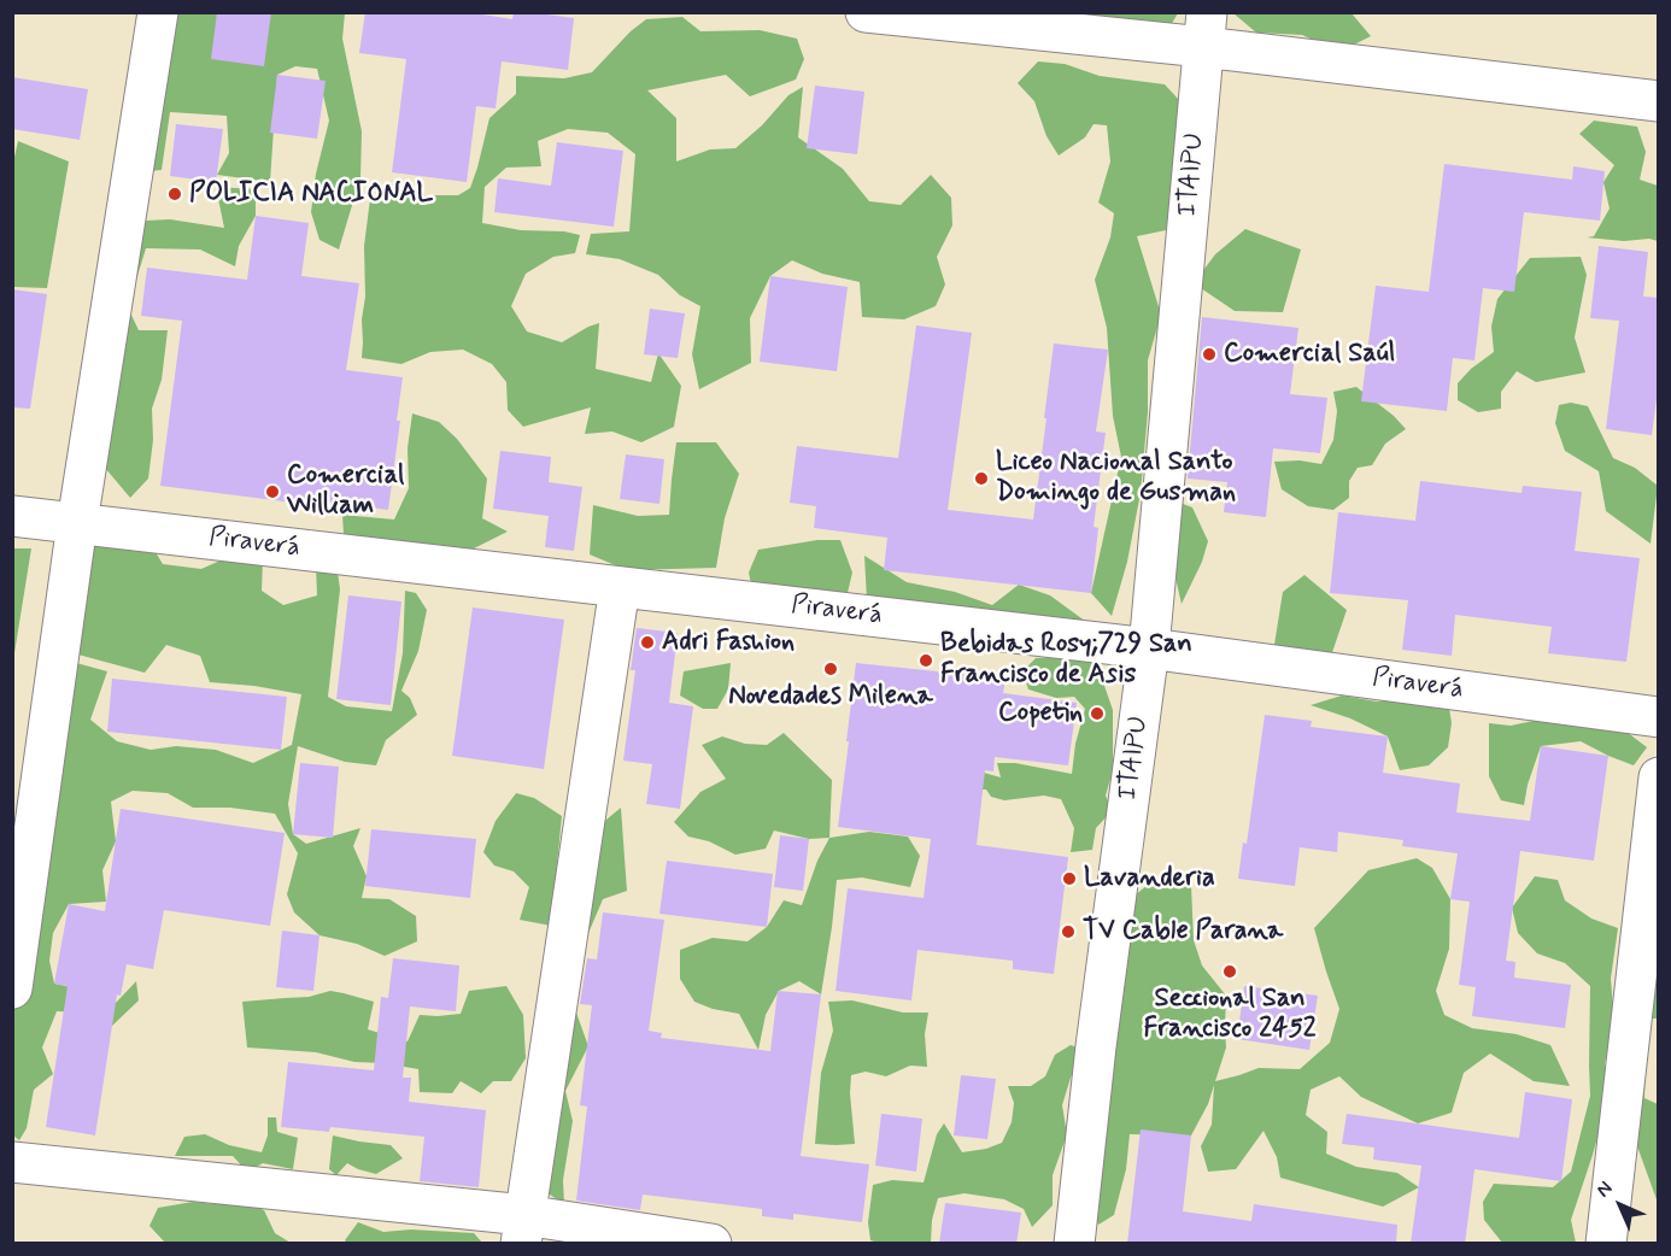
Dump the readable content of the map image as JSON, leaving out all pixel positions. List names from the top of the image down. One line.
{"streets":{"street":["ITAIPU","Piraverá"]},"crossings":[["ITAIPU","Piraverá"]],"places":["POLICIA NACIONAL","Comercial Saúl","Liceo Nacional Santo Domingo de Gusman","Comercial William","Adri Fashion","Bebidas Rosy;729 San Francisco de Asis","Novedades Milena","Copetin","Lavanderia","TV Cable Parana","Seccional San Francisco 2452"],"north":"top left"}
